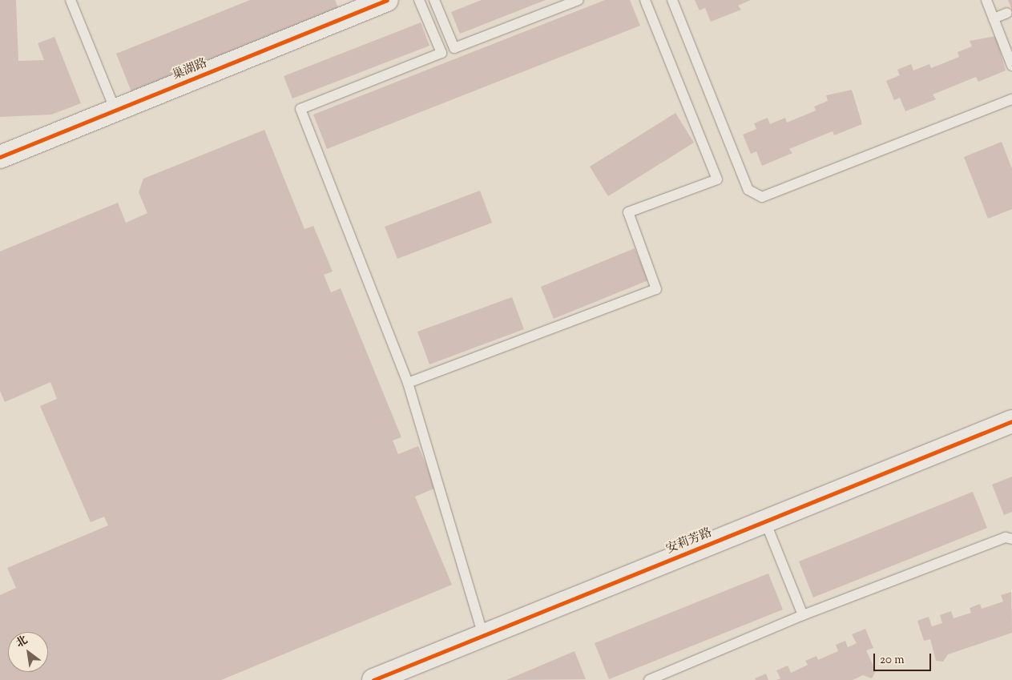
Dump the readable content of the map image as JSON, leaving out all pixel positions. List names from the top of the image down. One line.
{"streets":{"street":["巢湖路","安莉芳路"]},"scale_bar":"20 m","north":"top left"}
